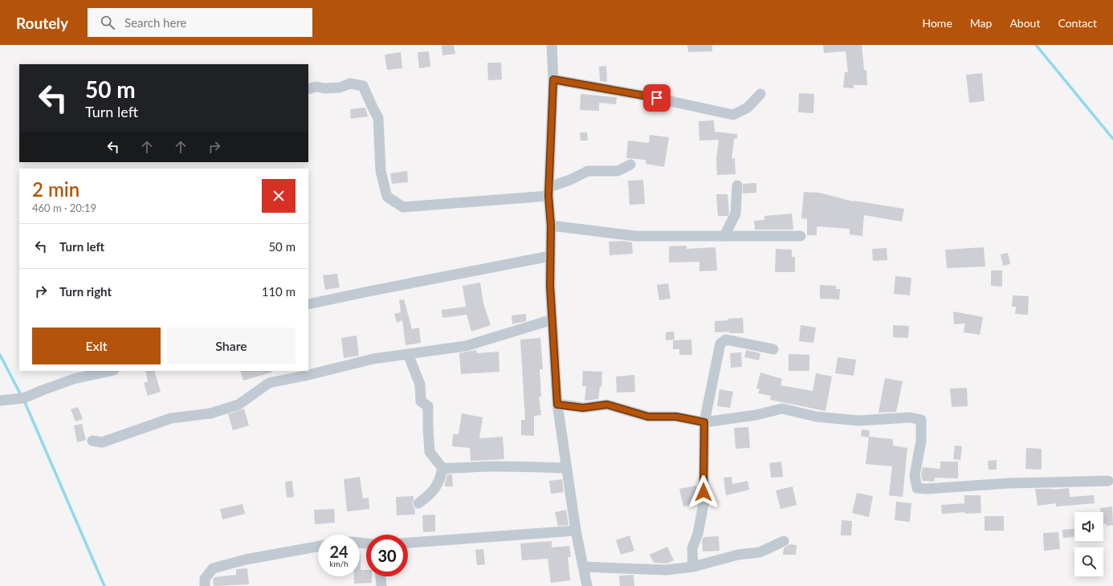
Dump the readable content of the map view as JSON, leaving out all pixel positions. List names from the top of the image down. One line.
{"page":{"header":"Routely","search":"Search here","nav":["Home","Map","About","Contact"],"turn":["50 m","Turn left"],"heading":["2 min","460 m · 20:19"],"list":[{"name":"Turn left","value":"50 m"},{"name":"Turn right","value":"110 m"}],"buttons":["Exit","Share"],"speed":"24 km/h","limit":"30"}}
